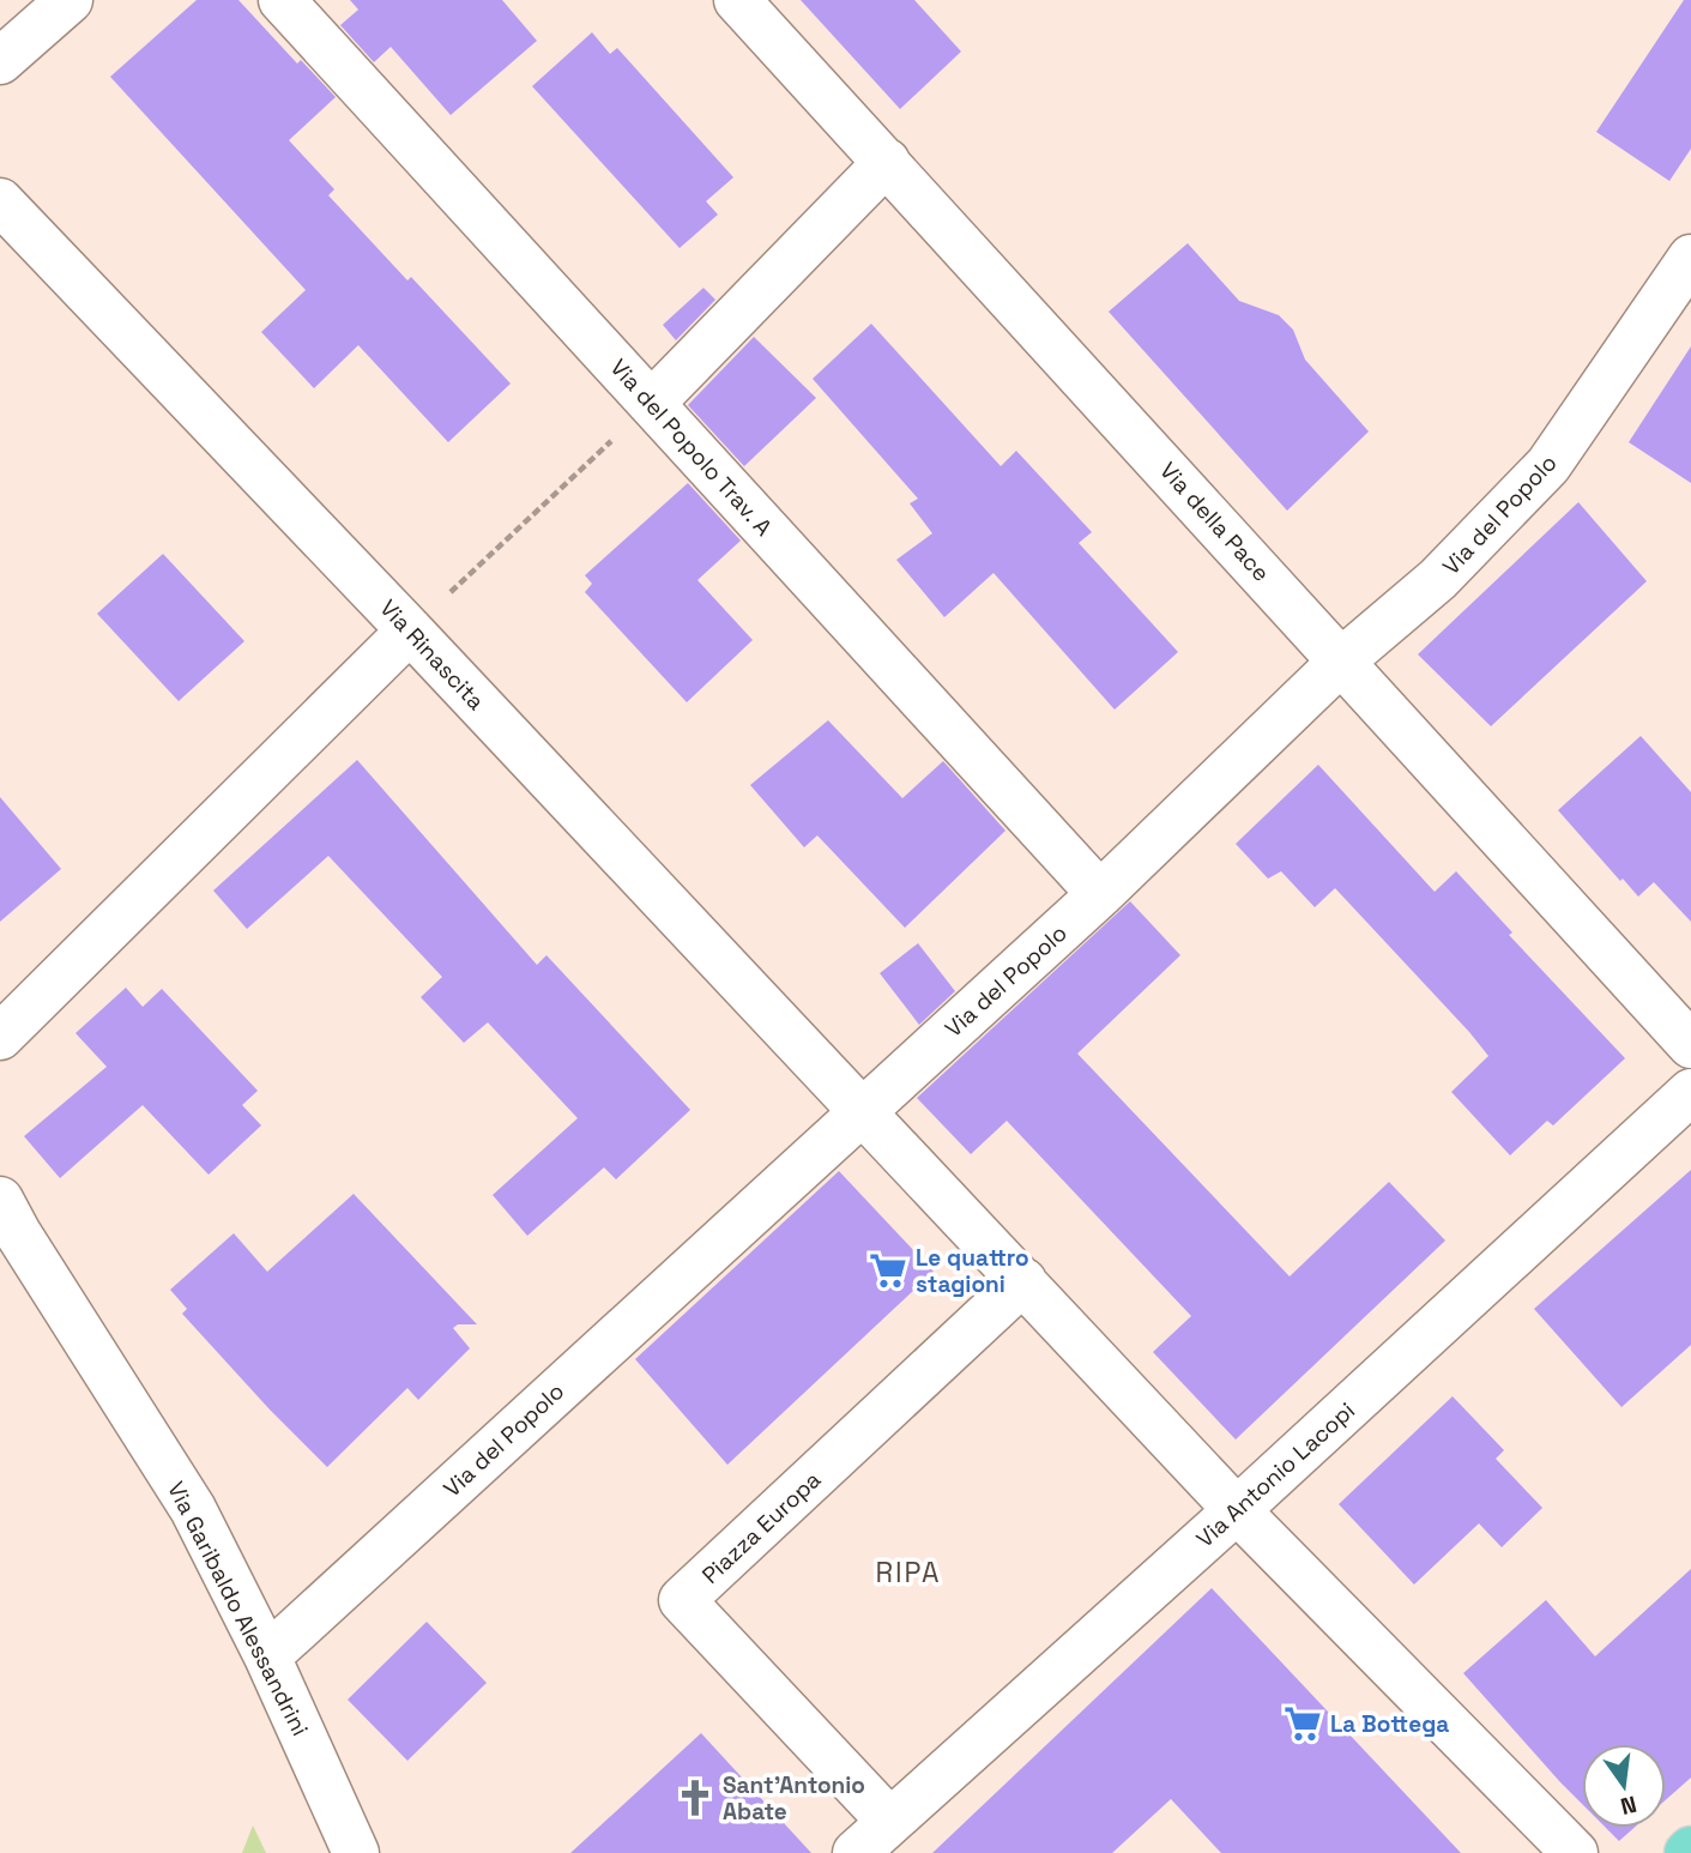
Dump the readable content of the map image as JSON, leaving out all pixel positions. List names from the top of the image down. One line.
{"streets":{"street":["Via del Popolo Trav. A","Via del Popolo","Via della Pace","Via Rinascita","Via Antonio Lacopi","Piazza Europa","Via Garibaldo Alessandrini"]},"crossings":[["Via del Popolo Trav. A","Via del Popolo"],["Via del Popolo","Via della Pace"],["Via del Popolo","Via Rinascita"],["Via del Popolo","Via Garibaldo Alessandrini"],["Via Rinascita","Via Antonio Lacopi"],["Via Rinascita","Piazza Europa"],["Via Antonio Lacopi","Piazza Europa"]],"districts":["RIPA"],"places":{"supermarket":["Le quattro stagioni","La Bottega"],"church":["Sant'Antonio Abate"]},"north":"bottom"}
